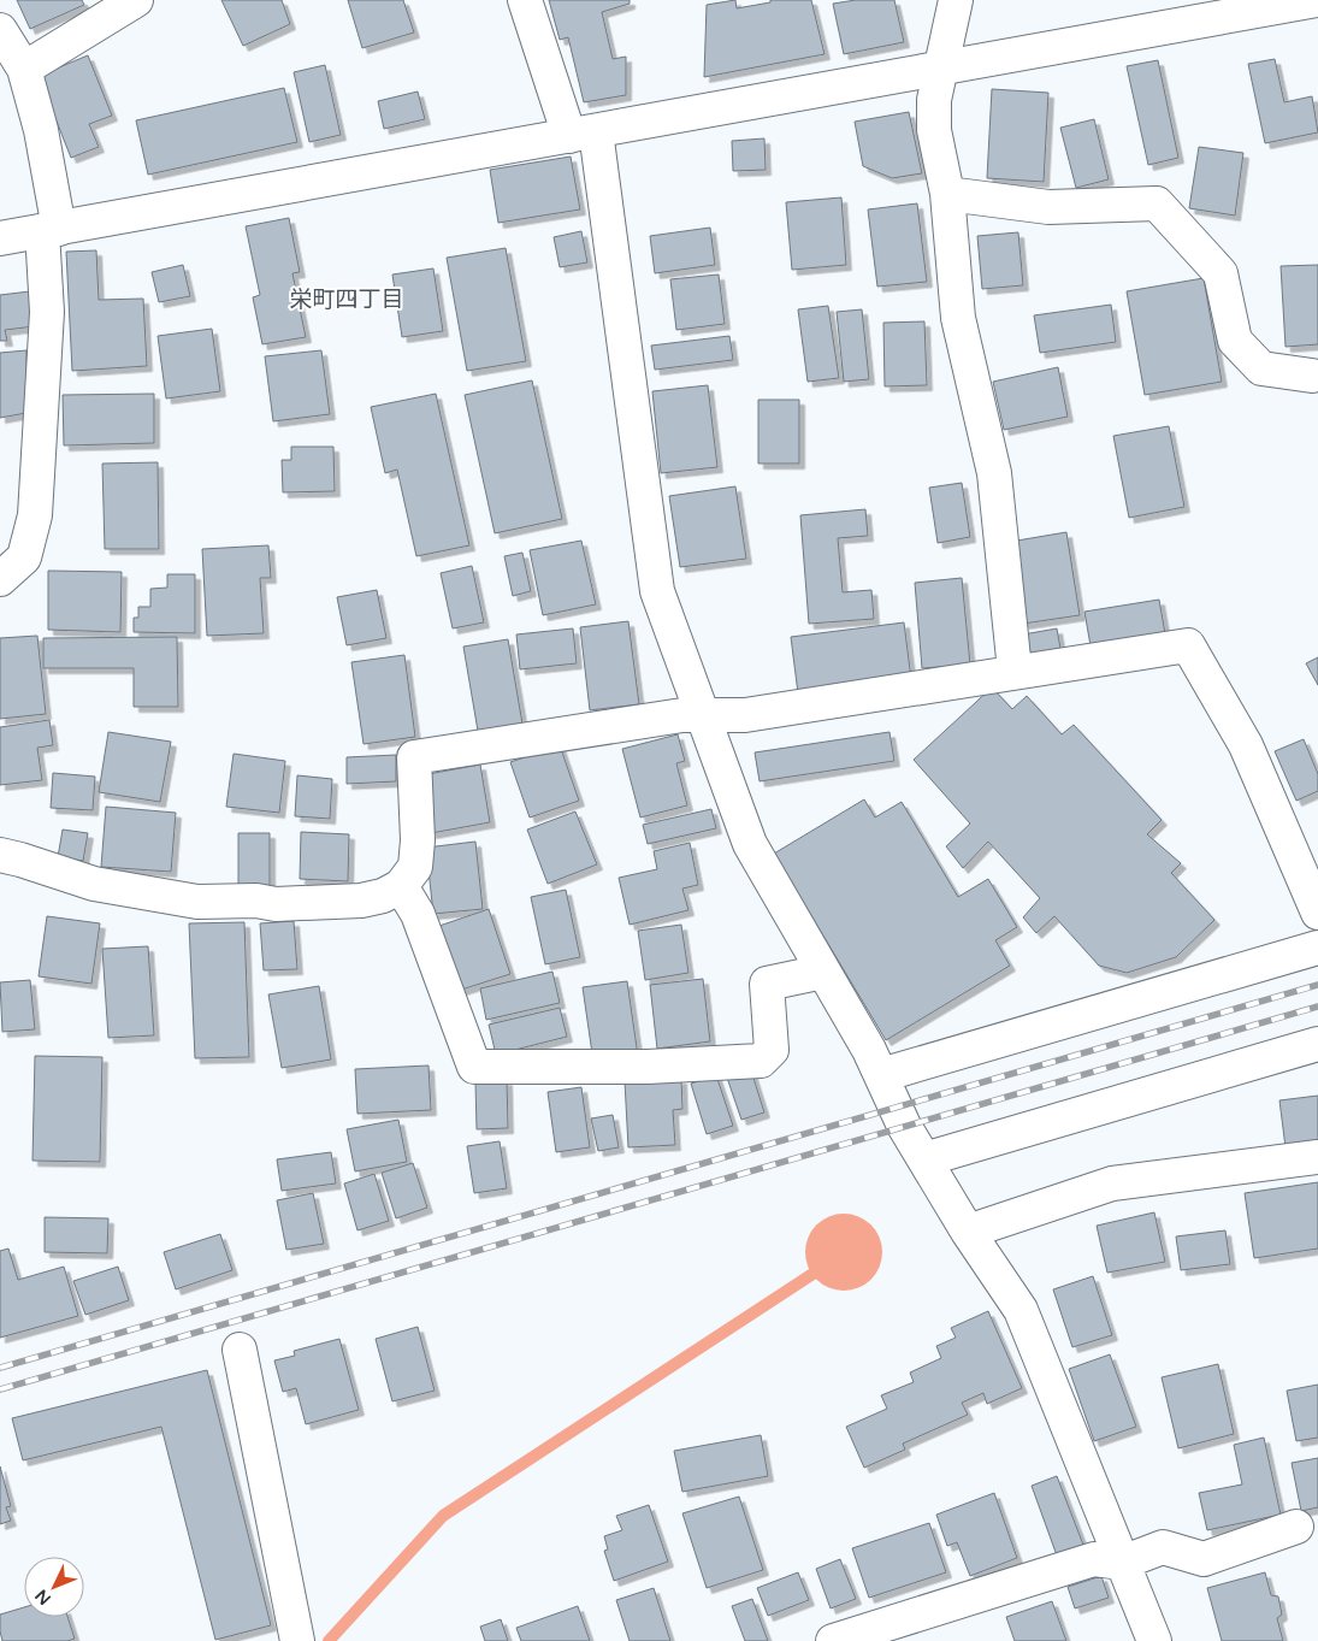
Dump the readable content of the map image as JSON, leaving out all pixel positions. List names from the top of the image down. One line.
{"districts":["栄町四丁目"],"north":"bottom left"}
